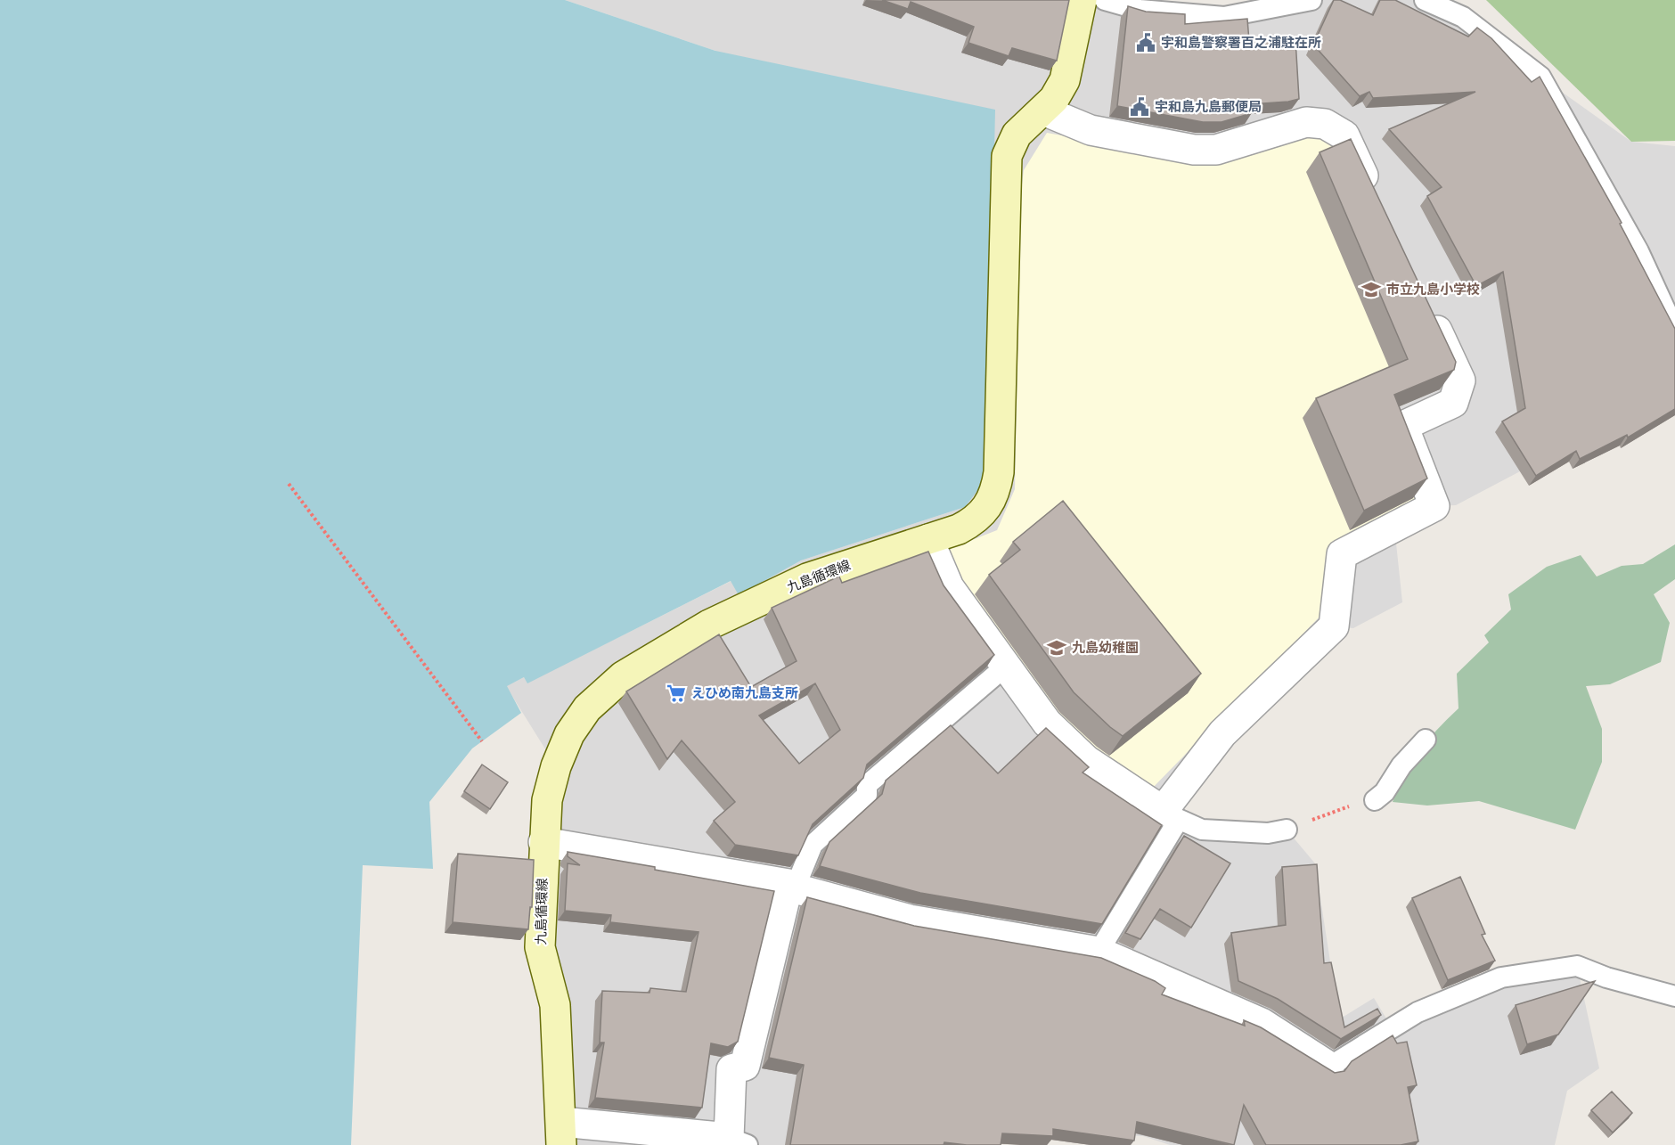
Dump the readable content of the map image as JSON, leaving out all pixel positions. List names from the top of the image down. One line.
{"streets":{"main road":["九島循環線"]},"places":{"public building":["宇和島警察署百之浦駐在所","宇和島九島郵便局"],"school or university":["市立九島小学校","九島幼稚園"],"supermarket":["えひめ南九島支所"]}}
